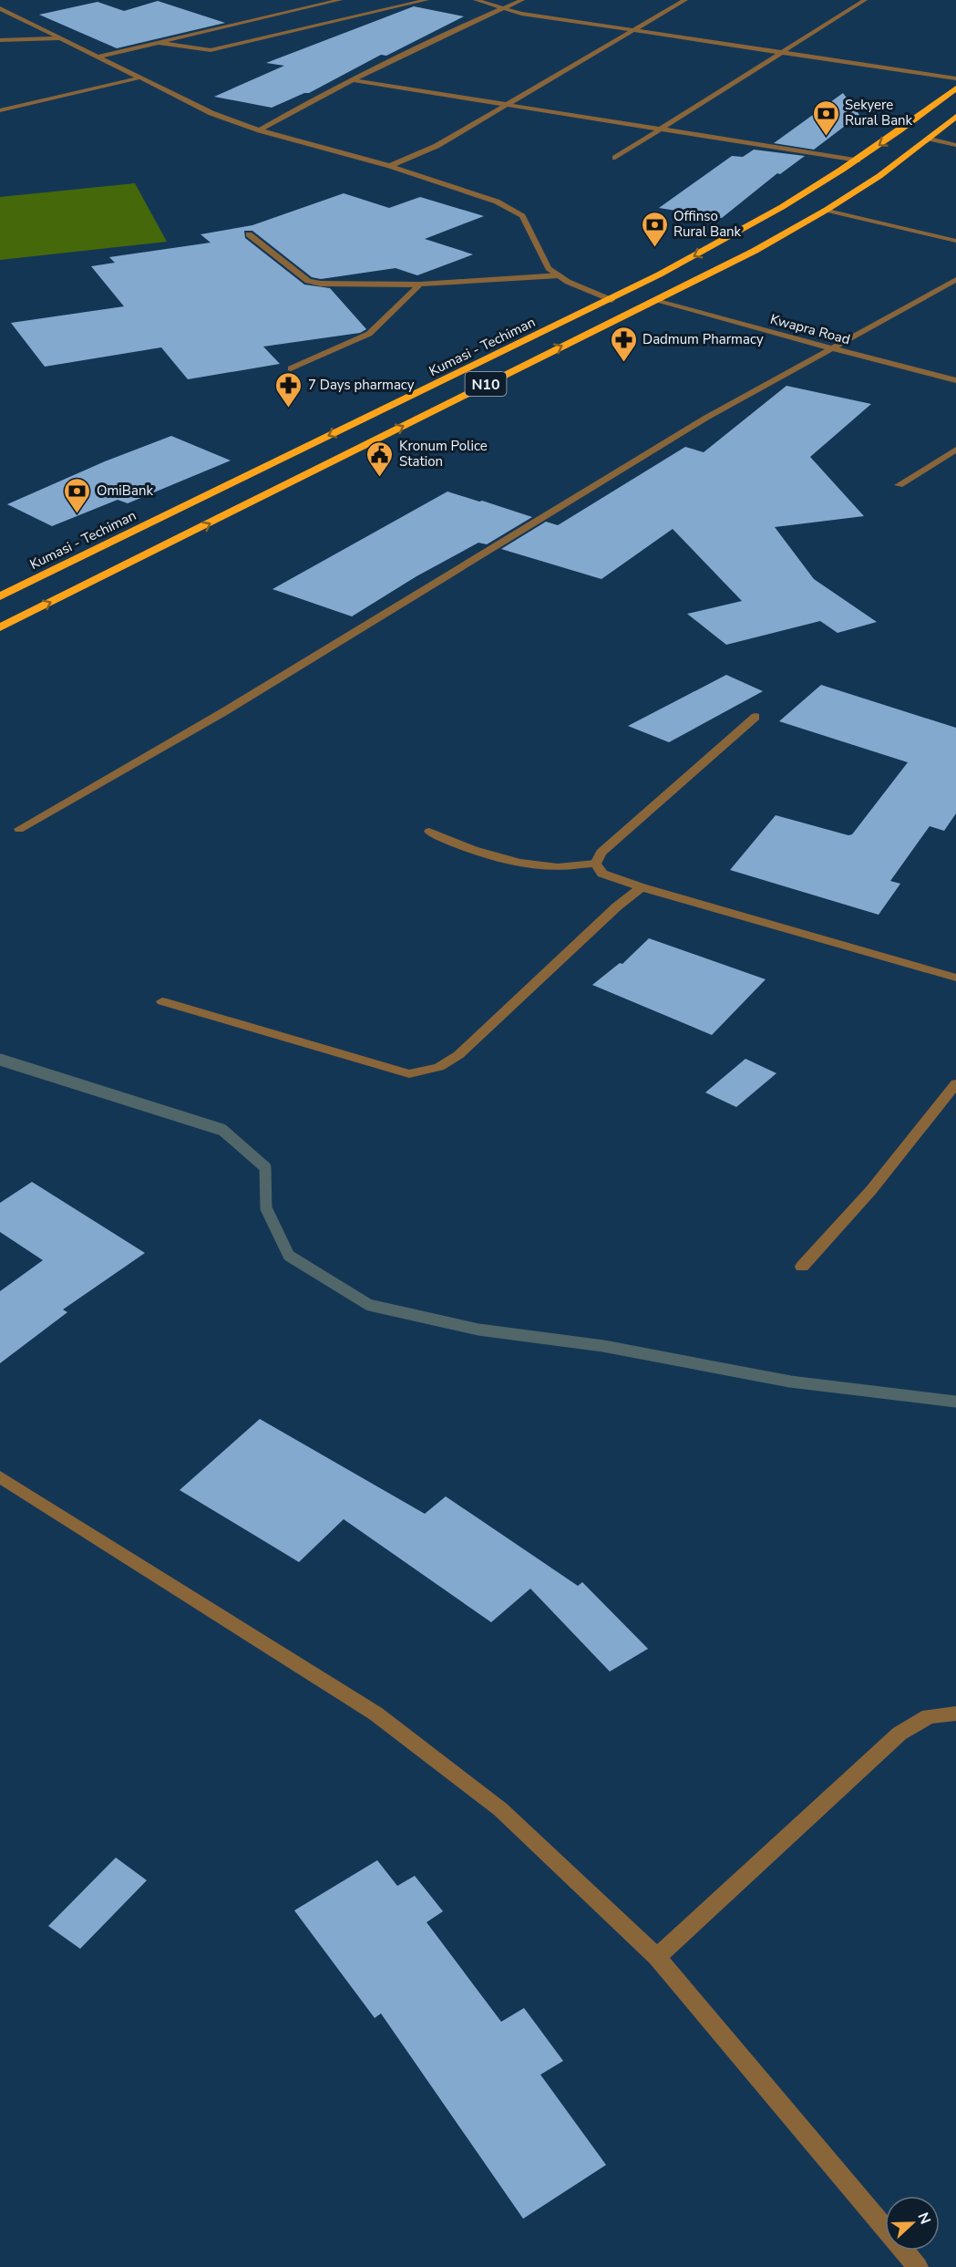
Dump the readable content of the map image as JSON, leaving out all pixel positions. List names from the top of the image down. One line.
{"streets":{"highway":["Kumasi - Techiman","N10"],"street":["Kwapra Road"]},"crossings":[["Kwapra Road","N10"]],"places":{"bank":["Sekyere Rural Bank","Offinso Rural Bank","OmiBank"],"pharmacy":["Dadmum Pharmacy","7 Days pharmacy"],"public building":["Kronum Police Station"]},"north":"right"}
